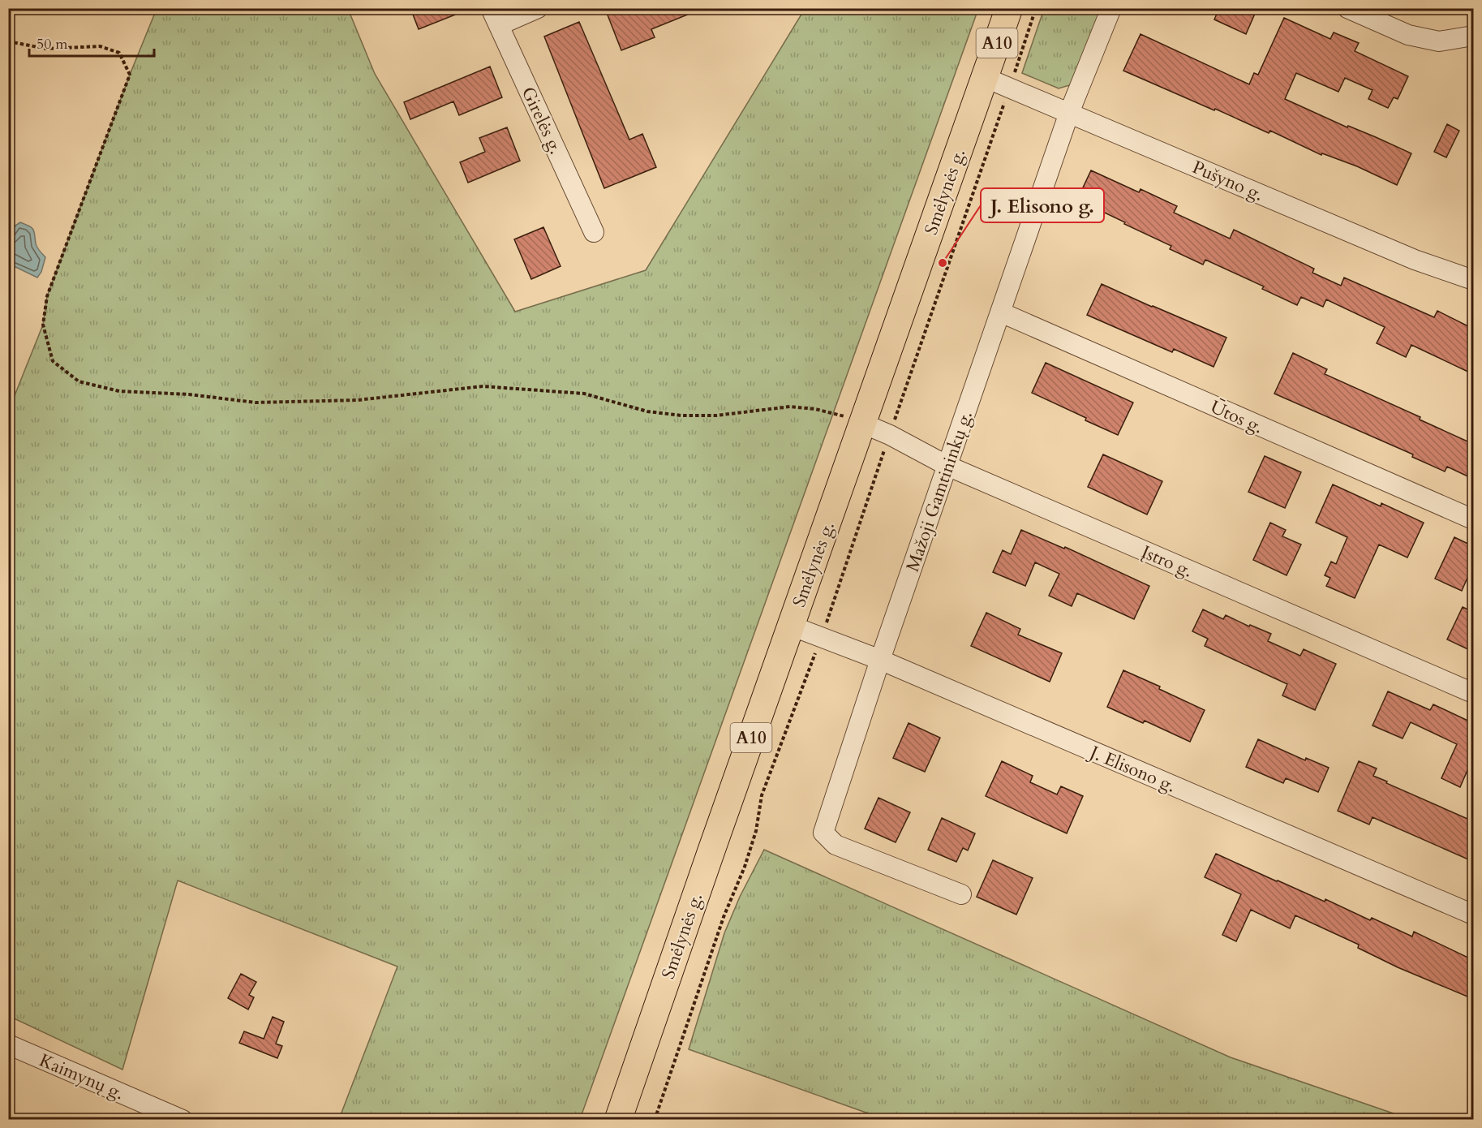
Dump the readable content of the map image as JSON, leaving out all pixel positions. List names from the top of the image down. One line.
{"streets":{"highway":["A10","Smėlynės g."],"street":["Girelės g.","Pušyno g.","Ūtos g.","Mažoji Gamtininkų g.","Įstro g.","J. Elisono g.","Kaimynų g."]},"crossings":[["Pušyno g.","Smėlynės g."],["Pušyno g.","Mažoji Gamtininkų g."],["Smėlynės g.","Įstro g."],["Smėlynės g.","J. Elisono g."],["Ūtos g.","Mažoji Gamtininkų g."],["Mažoji Gamtininkų g.","Įstro g."],["Mažoji Gamtininkų g.","J. Elisono g."]],"places":["J. Elisono g."],"scale_bar":"50 m"}
